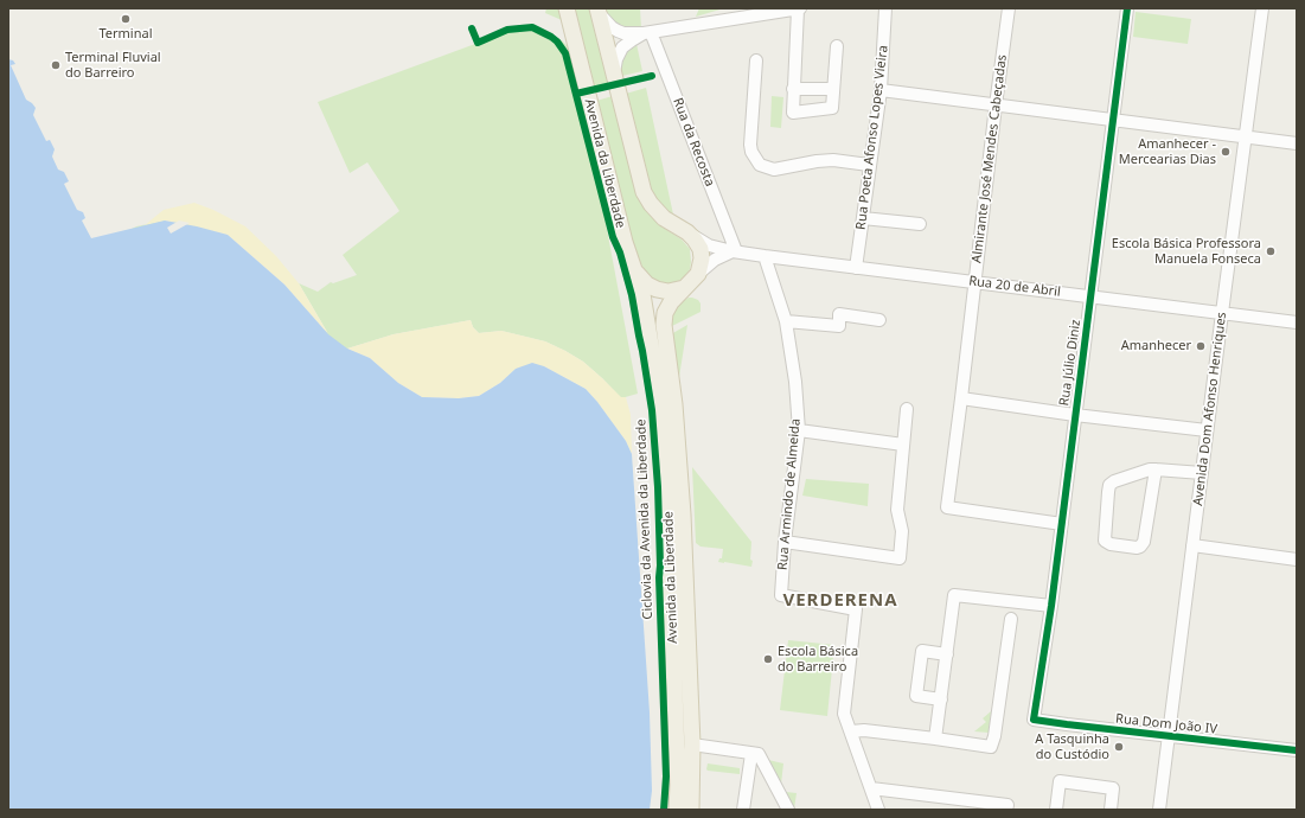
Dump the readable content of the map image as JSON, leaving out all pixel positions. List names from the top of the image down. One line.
{"streets":{"main road":["Avenida da Liberdade"],"street":["Rua Poeta Afonso Lopes Vieira","Rua da Recosta","Almirante José Mendes Cabeçadas","Rua 20 de Abril","Rua Júlio Diniz","Avenida Dom Afonso Henriques","Rua Armindo de Almeida","Rua Dom João IV"],"cycle path":["Ciclovia da Avenida da Liberdade"]},"crossings":[["Rua Poeta Afonso Lopes Vieira","Rua 20 de Abril"],["Rua da Recosta","Rua 20 de Abril"],["Almirante José Mendes Cabeçadas","Rua 20 de Abril"],["Almirante José Mendes Cabeçadas","Rua Júlio Diniz"],["Rua 20 de Abril","Rua Júlio Diniz"],["Rua 20 de Abril","Avenida Dom Afonso Henriques"],["Rua 20 de Abril","Rua Armindo de Almeida"],["Rua Júlio Diniz","Rua Dom João IV"],["Avenida Dom Afonso Henriques","Rua Dom João IV"]],"districts":["VERDERENA"],"places":["Terminal","Terminal Fluvial do Barreiro","Amanhecer - Mercearias Dias","Escola Básica Professora Manuela Fonseca","Amanhecer","Escola Básica do Barreiro","A Tasquinha do Custódio"]}
